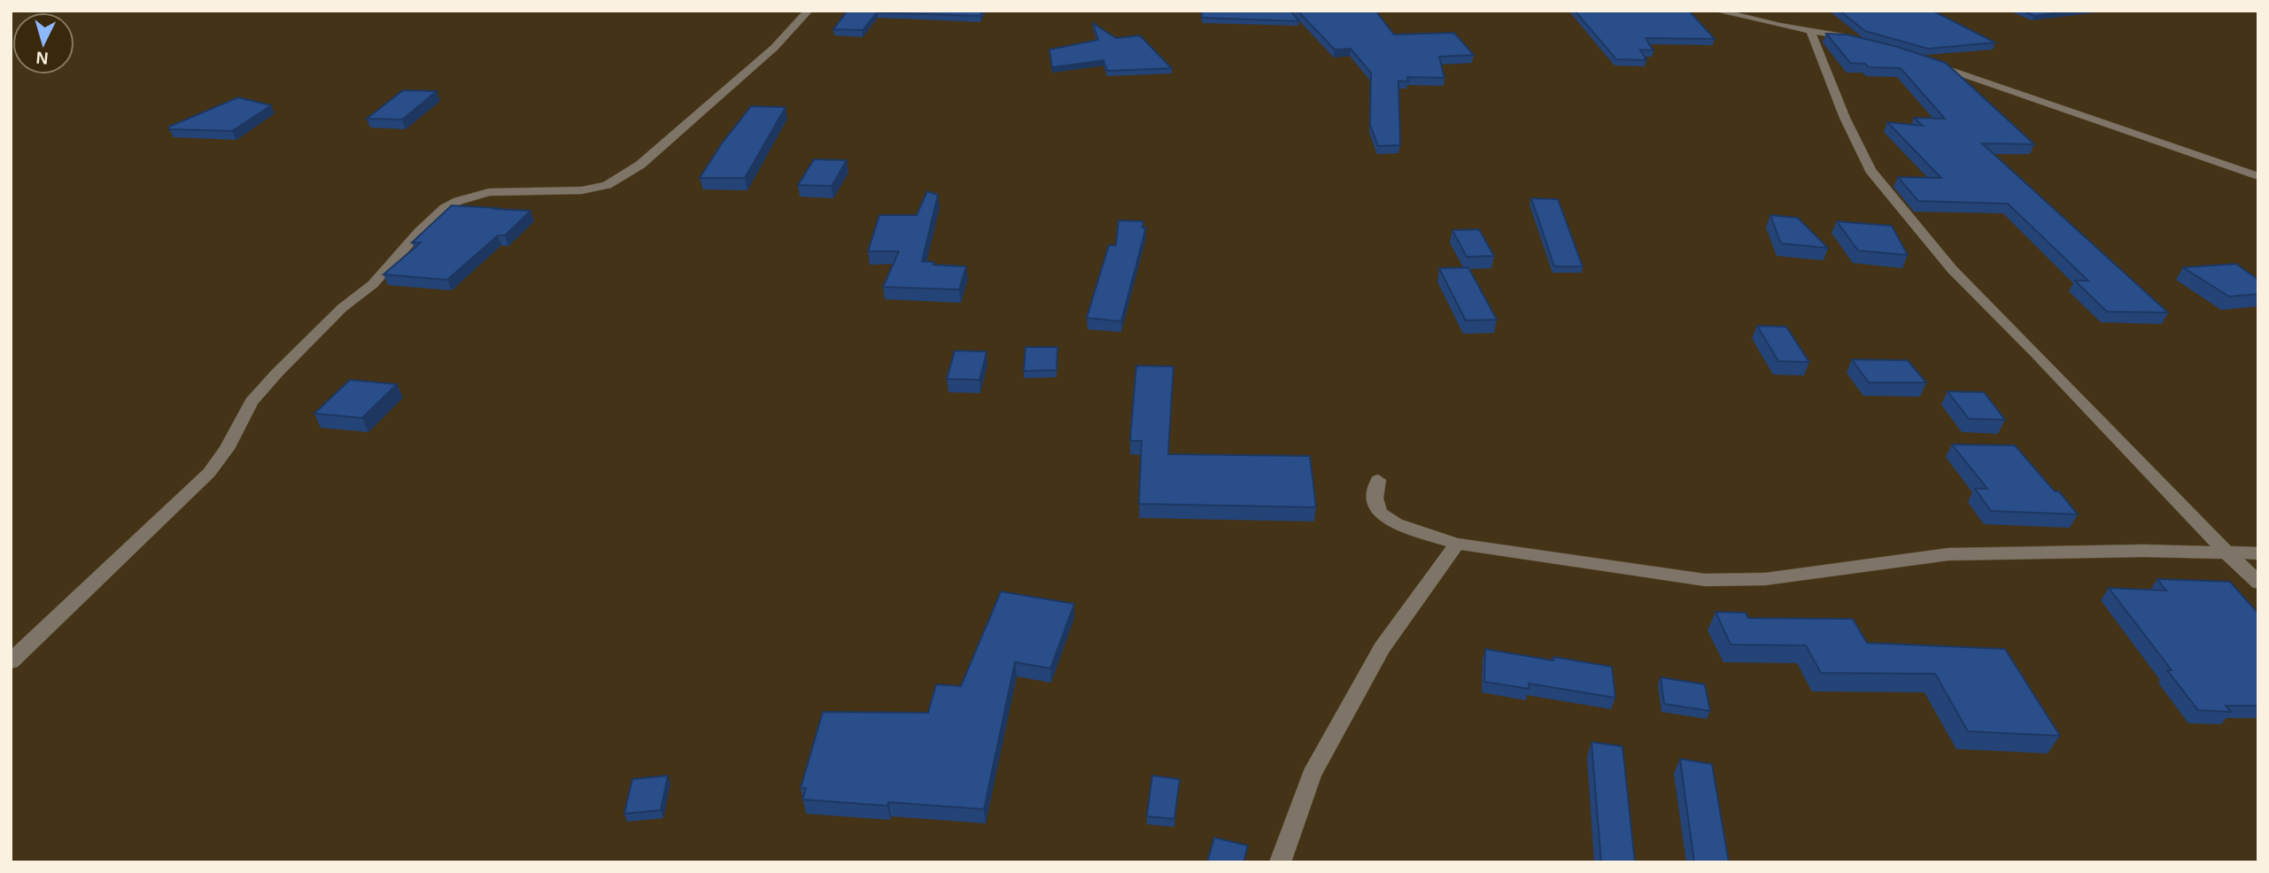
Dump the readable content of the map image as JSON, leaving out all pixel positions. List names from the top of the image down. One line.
{"north":"bottom"}
